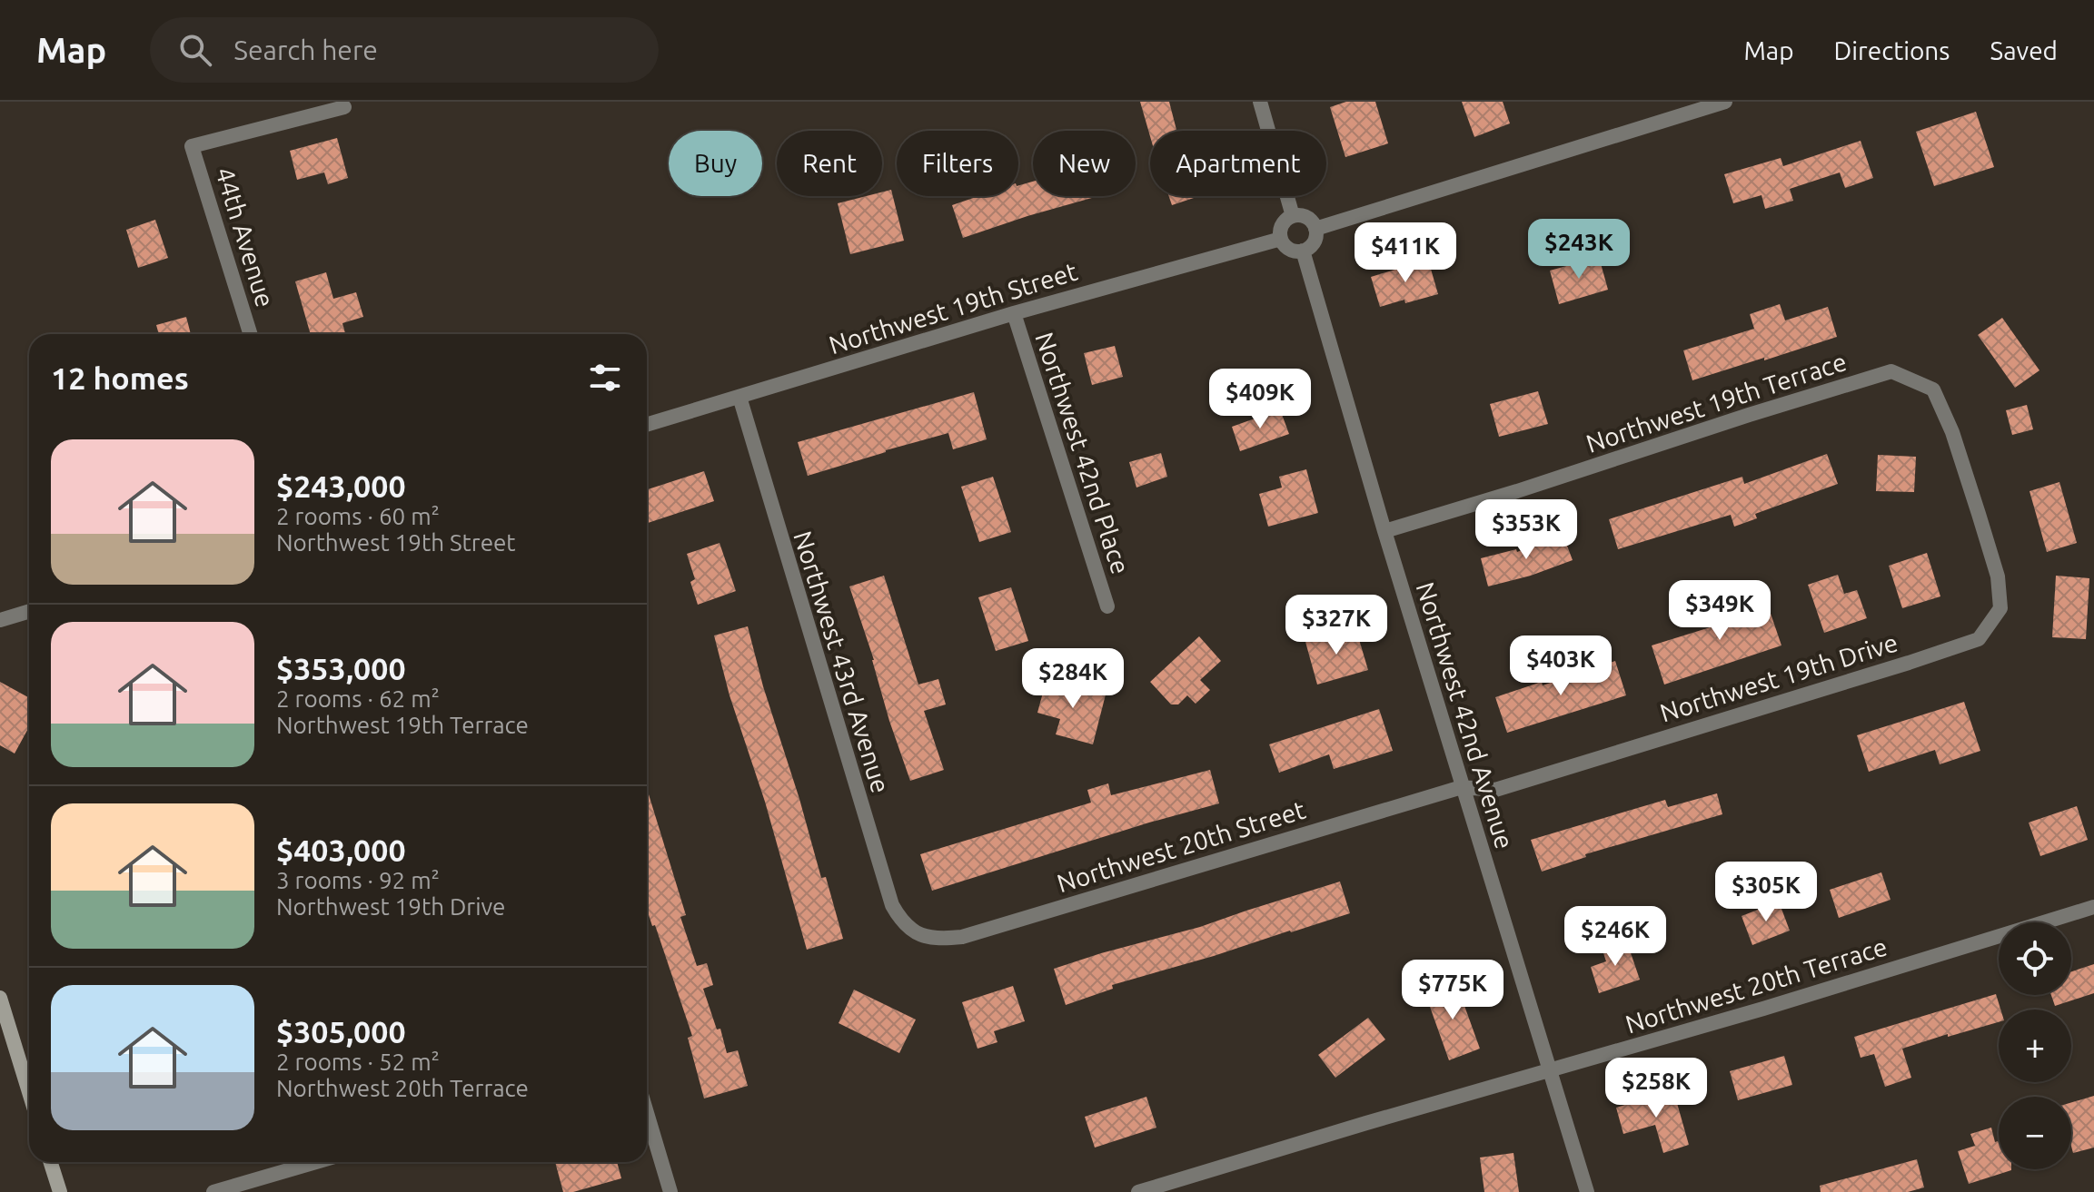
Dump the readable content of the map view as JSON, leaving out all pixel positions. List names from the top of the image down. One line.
{"streets":{"street":["44th Avenue","Northwest 19th Street","Northwest 19th Terrace","Northwest 42nd Place","Northwest 43rd Avenue","Northwest 19th Drive","Northwest 42nd Avenue","Northwest 20th Street","Northwest 20th Terrace"]},"crossings":[["Northwest 19th Street","Northwest 42nd Place"],["Northwest 19th Street","Northwest 43rd Avenue"],["Northwest 19th Street","Northwest 42nd Avenue"],["Northwest 19th Terrace","Northwest 19th Drive"],["Northwest 19th Terrace","Northwest 42nd Avenue"],["Northwest 43rd Avenue","Northwest 20th Street"],["Northwest 19th Drive","Northwest 42nd Avenue"],["Northwest 19th Drive","Northwest 20th Street"],["Northwest 42nd Avenue","Northwest 20th Street"],["Northwest 42nd Avenue","Northwest 20th Terrace"]],"page":{"header":"Map","search":"Search here","nav":["Map","Directions","Saved"],"chip":["Buy","Rent","Filters","New","Apartment"],"price":["$243K","$411K","$409K","$353K","$349K","$327K","$403K","$284K","$305K","$246K","$775K","$258K"],"heading":"12 homes","list":[{"name":"$243,000","note":"2 rooms · 60 m² · Northwest 19th Street"},{"name":"$353,000","note":"2 rooms · 62 m² · Northwest 19th Terrace"},{"name":"$403,000","note":"3 rooms · 92 m² · Northwest 19th Drive"},{"name":"$305,000","note":"2 rooms · 52 m² · Northwest 20th Terrace"}],"map_buttons":["+","−"]}}
